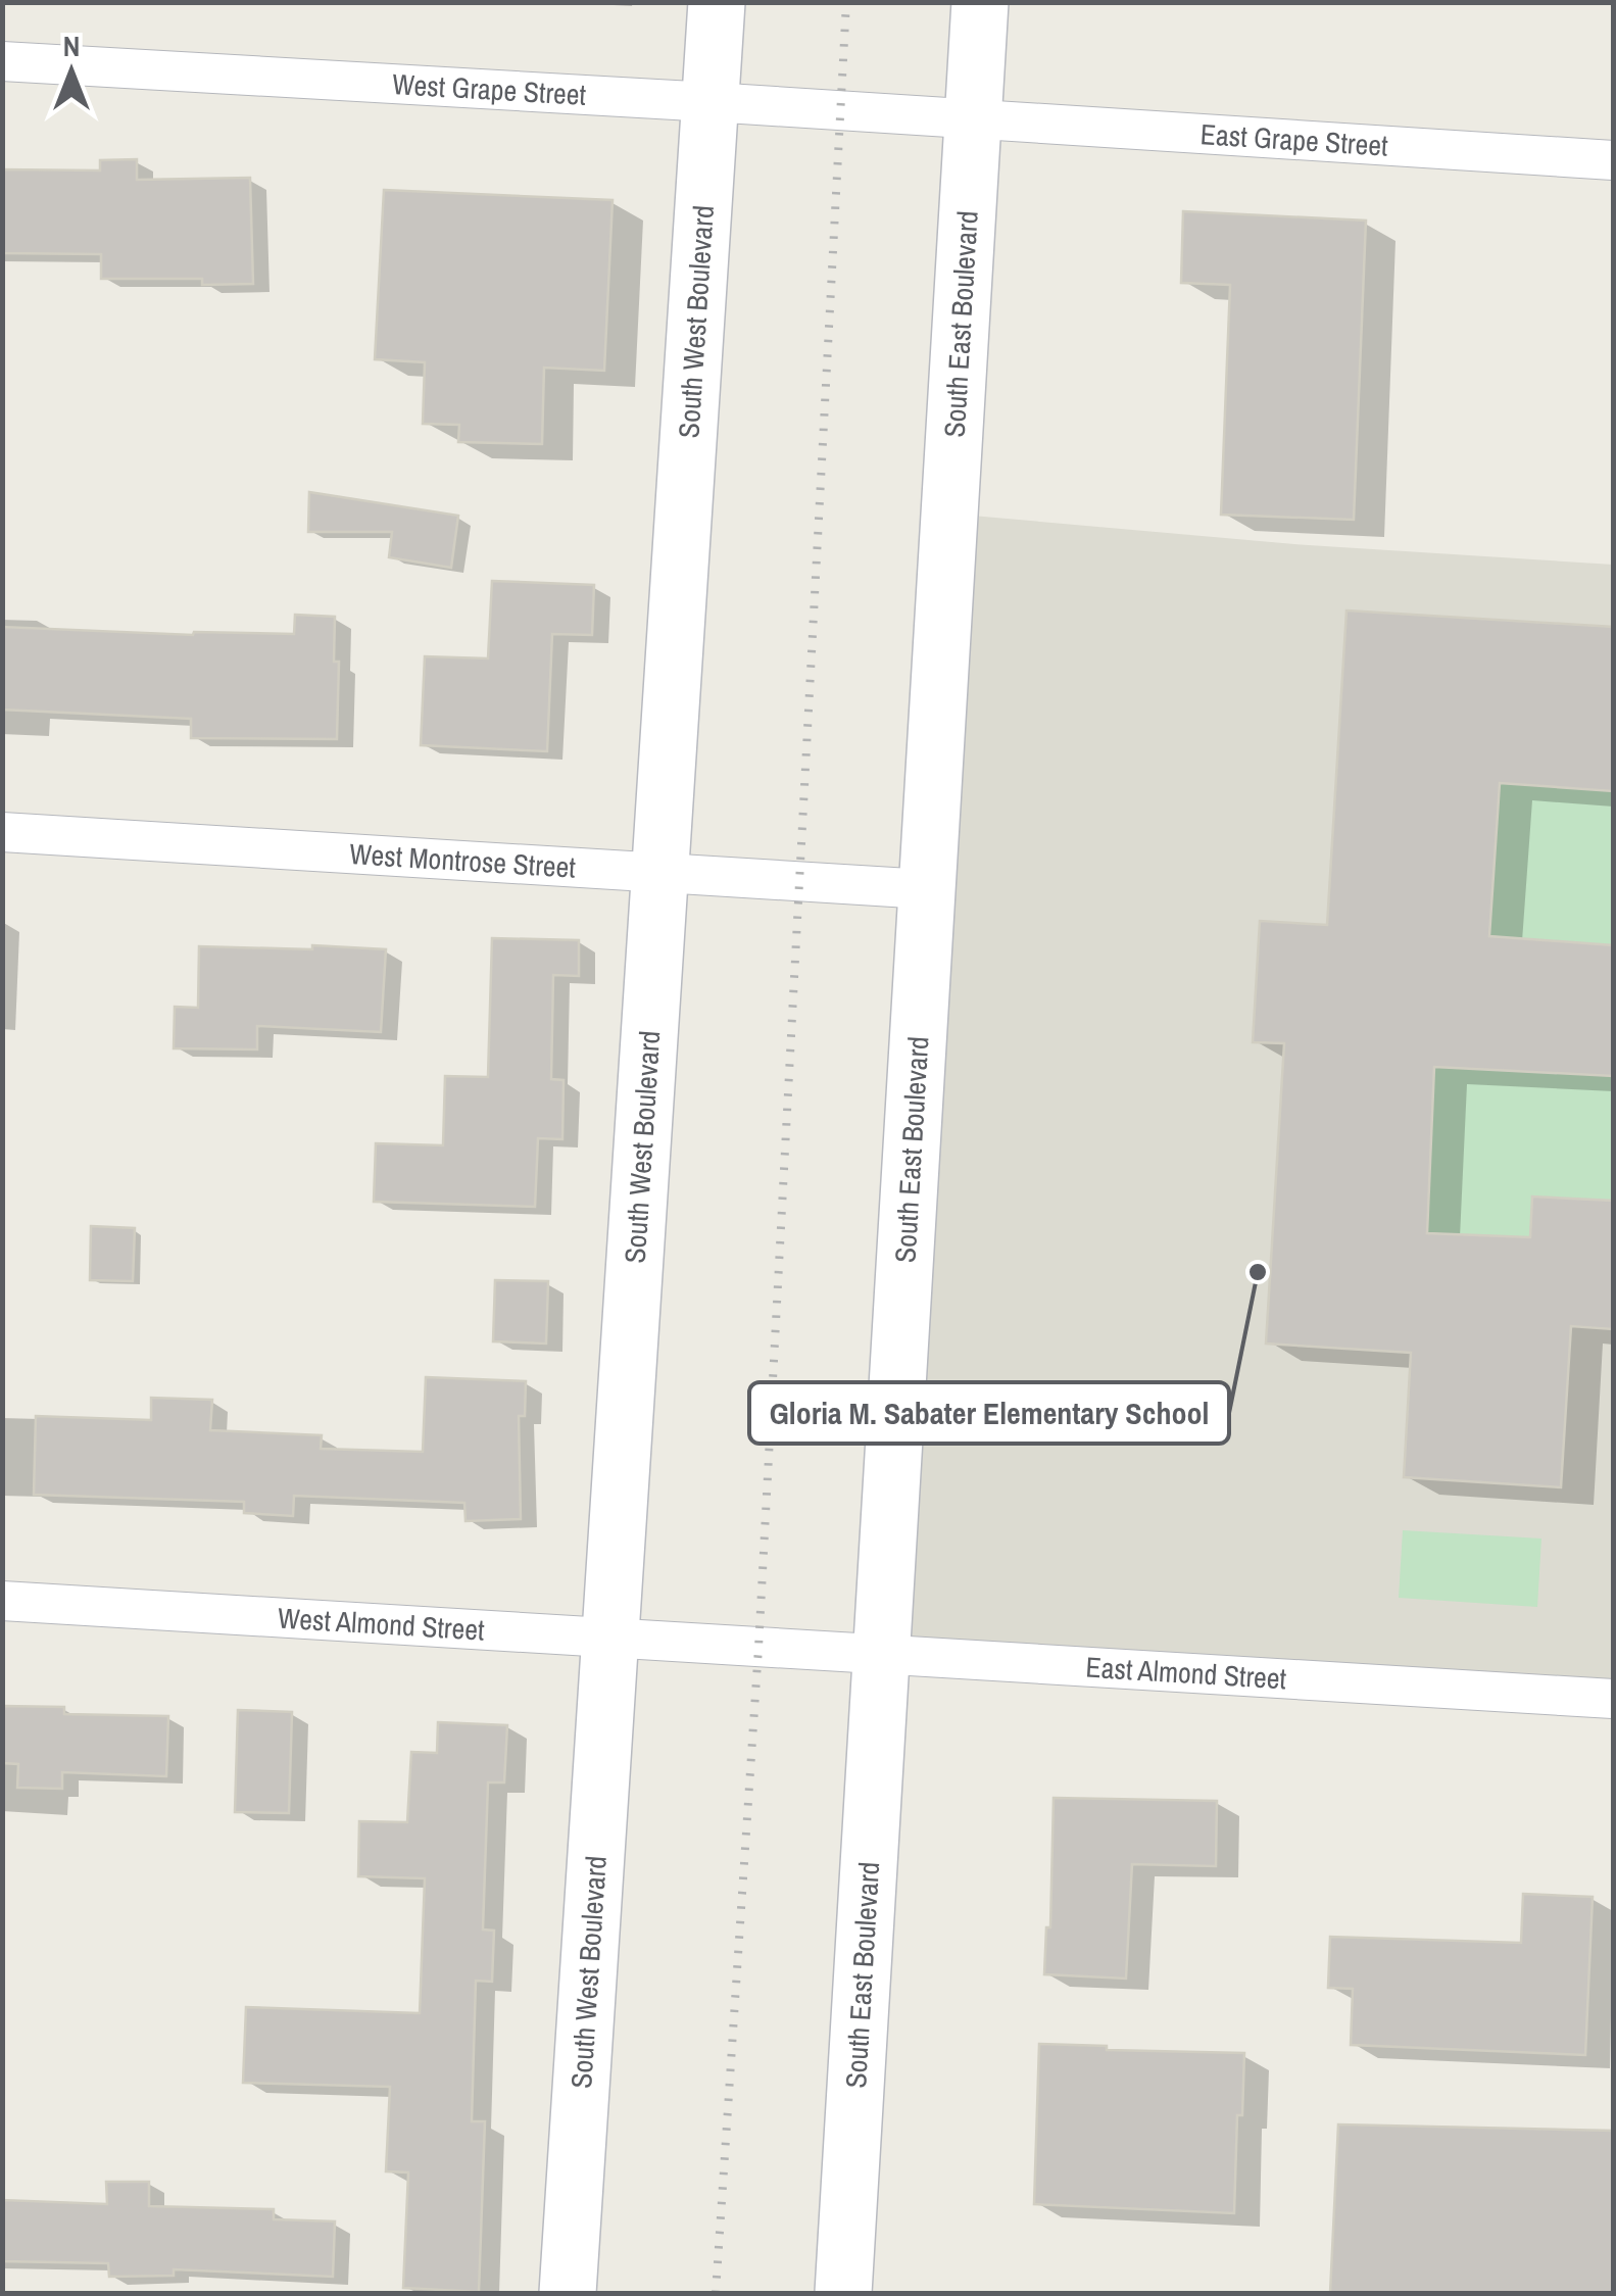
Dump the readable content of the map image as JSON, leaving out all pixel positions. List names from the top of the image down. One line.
{"streets":{"main road":["South West Boulevard","South East Boulevard"],"street":["West Grape Street","East Grape Street","West Montrose Street","West Almond Street","East Almond Street"]},"crossings":[["West Grape Street","East Grape Street"],["West Grape Street","South West Boulevard"],["West Grape Street","South East Boulevard"],["East Grape Street","South East Boulevard"],["South West Boulevard","West Montrose Street"],["South West Boulevard","West Almond Street"],["South East Boulevard","West Montrose Street"],["South East Boulevard","East Almond Street"],["West Almond Street","East Almond Street"]],"places":["Gloria M. Sabater Elementary School"],"north":"top"}
